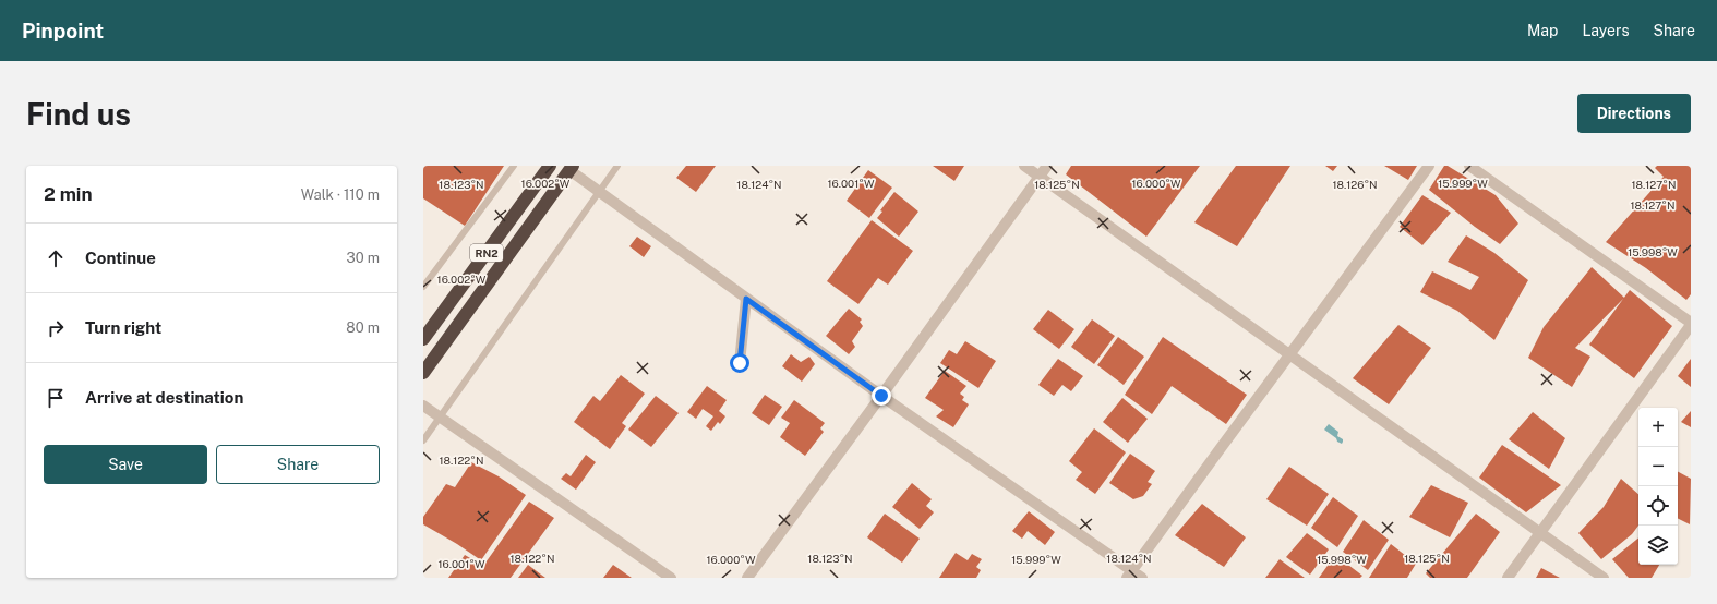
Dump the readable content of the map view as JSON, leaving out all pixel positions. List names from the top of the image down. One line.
{"streets":{"highway":["RN2"]},"page":{"header":"Pinpoint","nav":["Map","Layers","Share"],"buttons":["Directions",["Save","Share"]],"title":"Find us","heading":["2 min","Walk · 110 m"],"list":[["Continue","30 m"],["Turn right","80 m"],"Arrive at destination"],"map_buttons":["+","−"]},"coordinates":["16.002°W","16.001°W","16.000°W","15.999°W","18.126°N","18.127°N","18.123°N","18.124°N","18.125°N","15.998°W","18.122°N"]}
